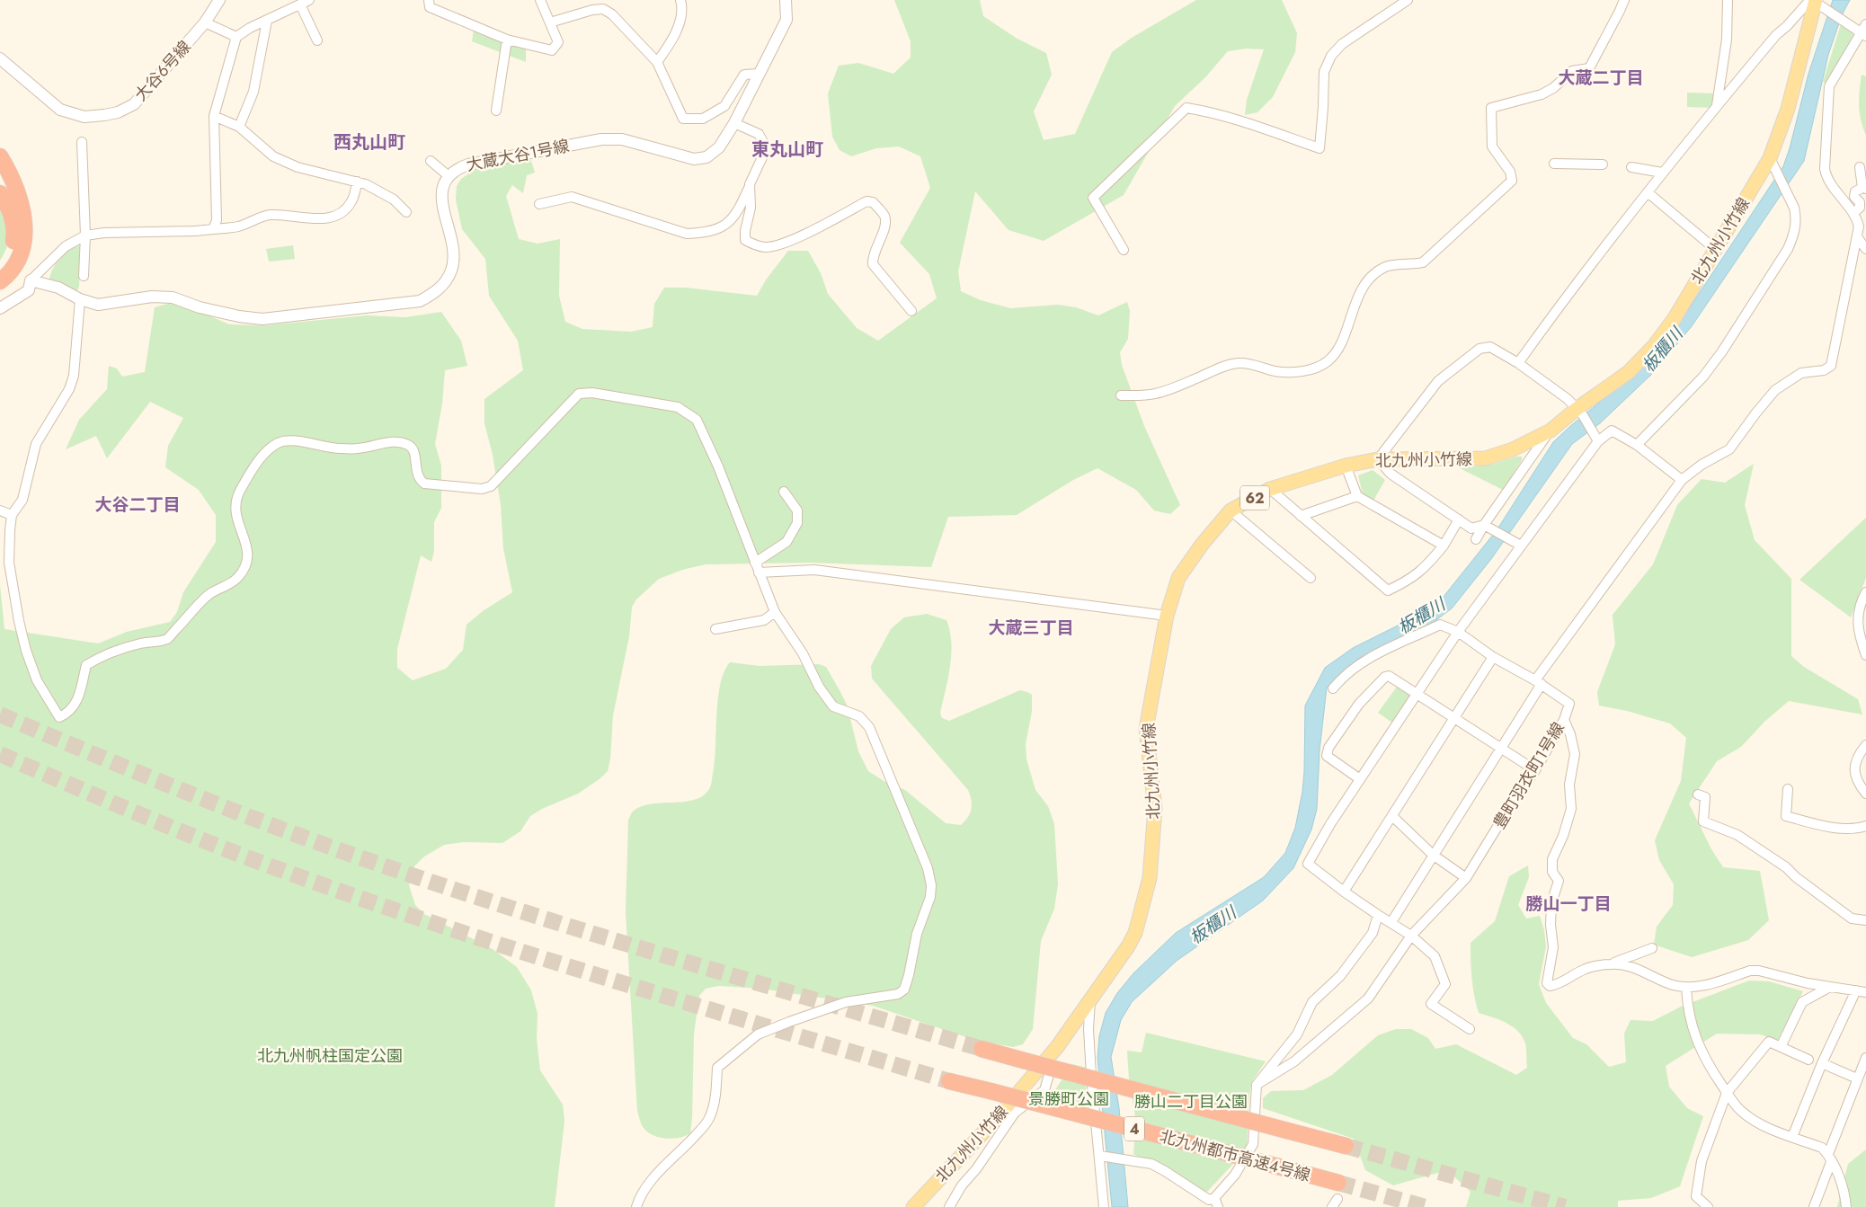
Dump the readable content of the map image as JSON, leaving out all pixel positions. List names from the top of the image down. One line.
{"streets":{"highway":["4","北九州都市高速４号線"],"main road":["北九州小竹線","62"],"street":["大谷6号線","大蔵大谷1号線","豊町羽衣町1号線"]},"districts":["大蔵二丁目","西丸山町","東丸山町","大谷二丁目","大蔵三丁目","勝山一丁目"],"water":["板櫃川"],"parks":["北九州帆柱国定公園","景勝町公園","勝山二丁目公園"]}
